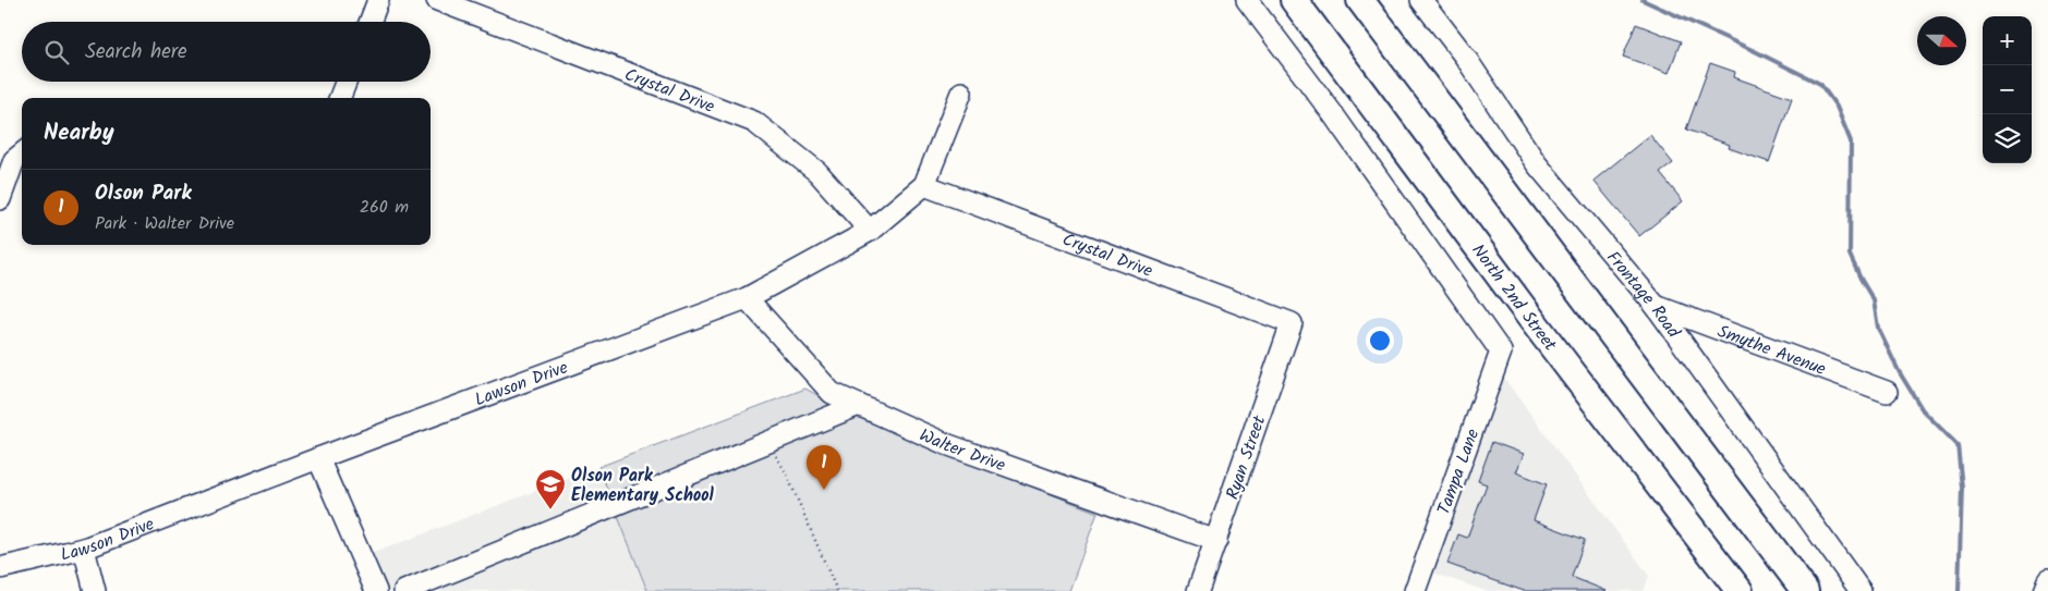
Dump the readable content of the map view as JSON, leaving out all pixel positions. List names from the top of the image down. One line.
{"streets":{"main road":["North 2nd Street"],"street":["Crystal Drive","Frontage Road","Smythe Avenue","Lawson Drive","Walter Drive","Ryan Street","Tampa Lane"]},"crossings":[["Crystal Drive","Lawson Drive"],["Crystal Drive","Ryan Street"],["Frontage Road","Smythe Avenue"],["Lawson Drive","Walter Drive"],["Walter Drive","Ryan Street"]],"places":{"school or university":["Olson Park Elementary School"]},"north":"right","page":{"map_buttons":["+","−"],"search":"Search here","heading":"Nearby","list":[{"mark":"1","name":"Olson Park","note":"Park · Walter Drive","value":"260 m"}],"pins":"1"}}
